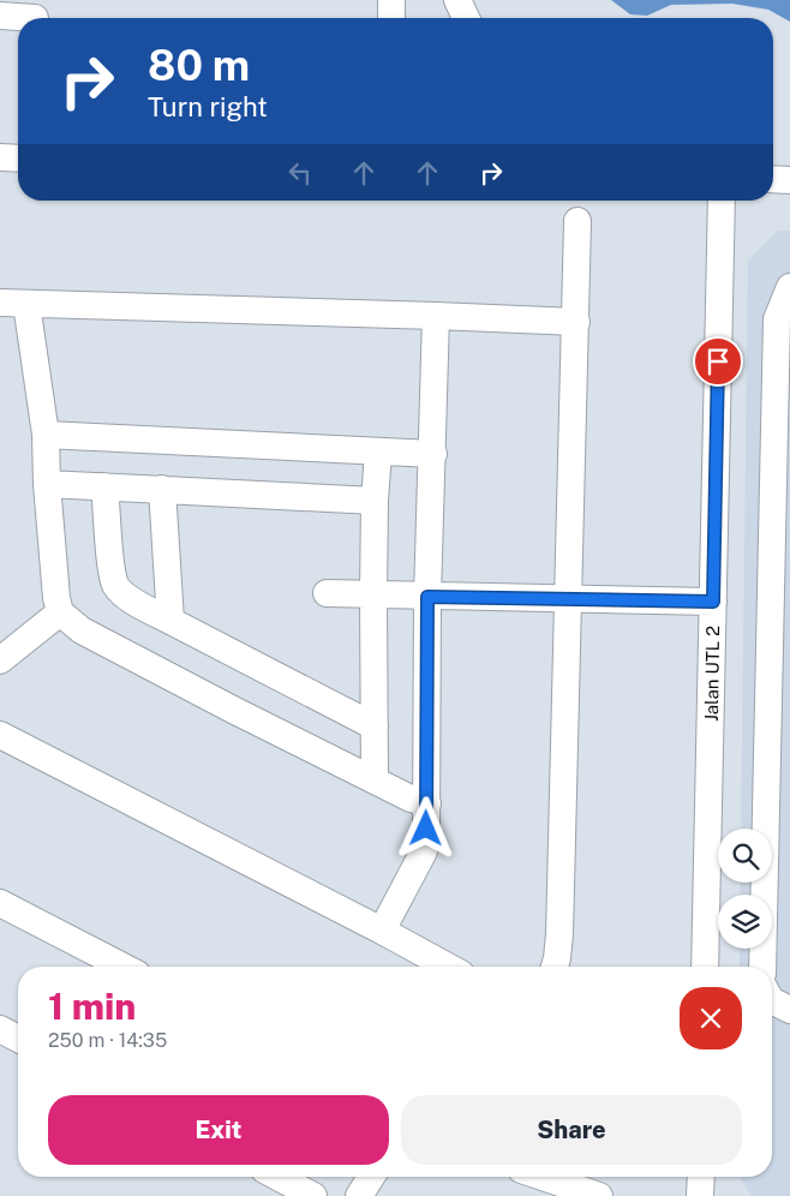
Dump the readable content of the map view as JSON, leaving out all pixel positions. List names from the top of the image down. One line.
{"streets":{"street":["Jalan UTL 2"]},"page":{"turn":["80 m","Turn right"],"heading":["1 min","250 m · 14:35"],"buttons":["Exit","Share"]}}
